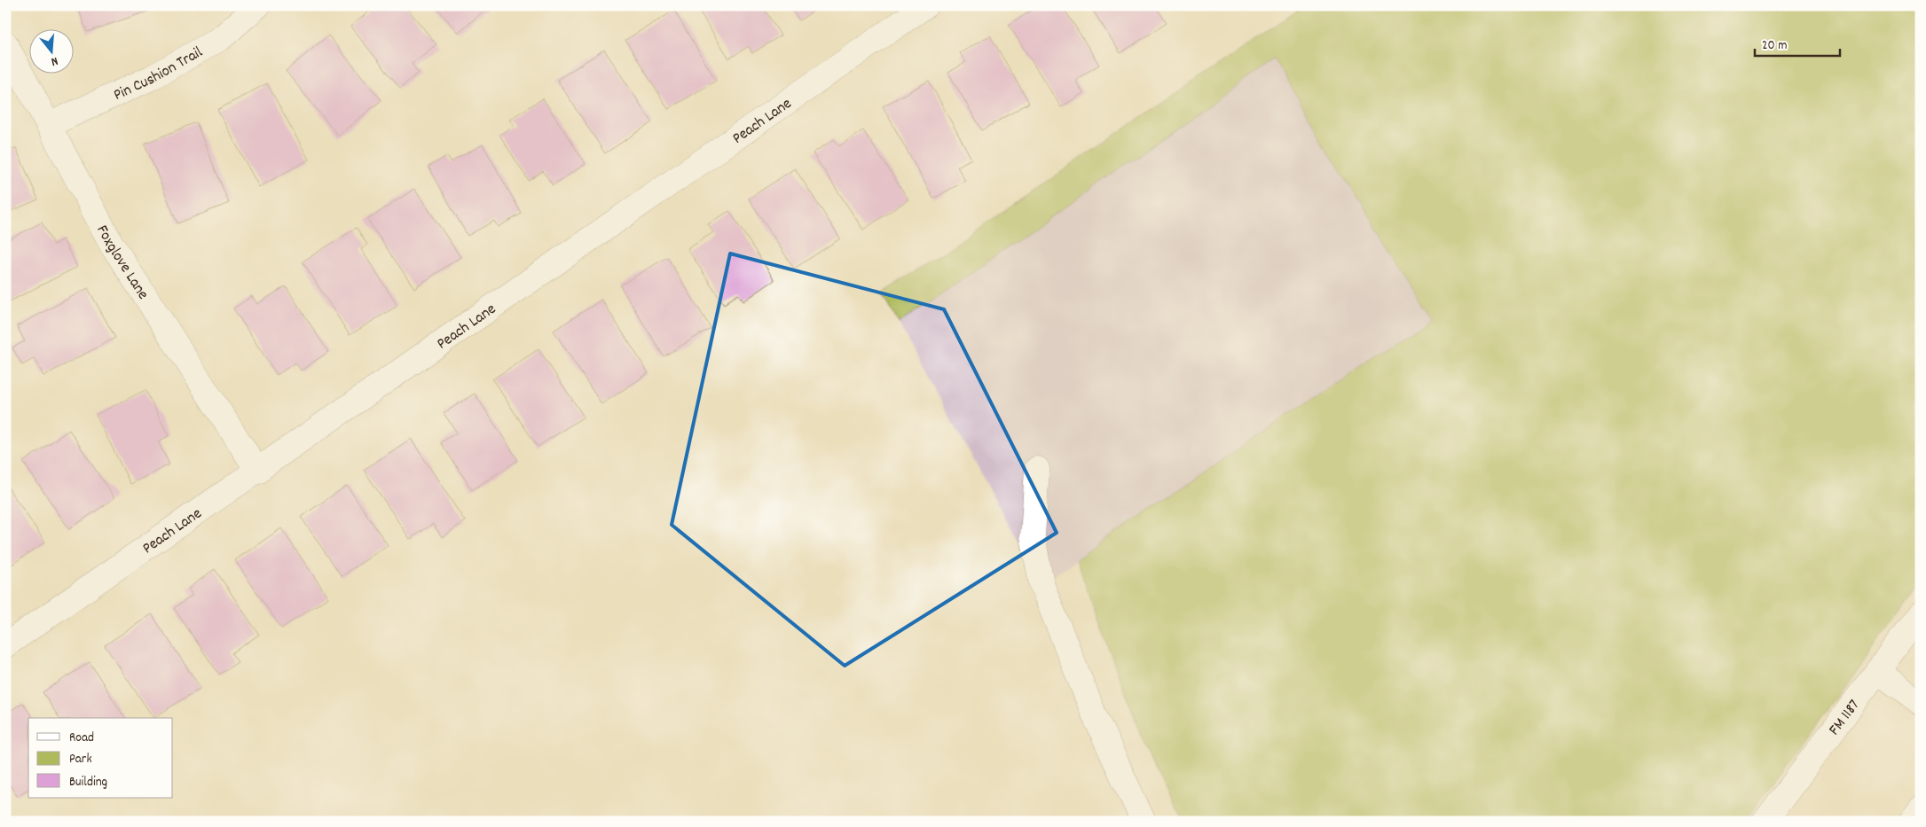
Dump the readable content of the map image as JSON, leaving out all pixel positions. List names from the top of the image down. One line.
{"streets":{"street":["Pin Cushion Trail","Peach Lane","Foxglove Lane","FM 1187"]},"crossings":[["Pin Cushion Trail","Foxglove Lane"],["Peach Lane","Foxglove Lane"]],"legend":["Road","Park","Building"],"scale_bar":"20 m","north":"bottom"}
